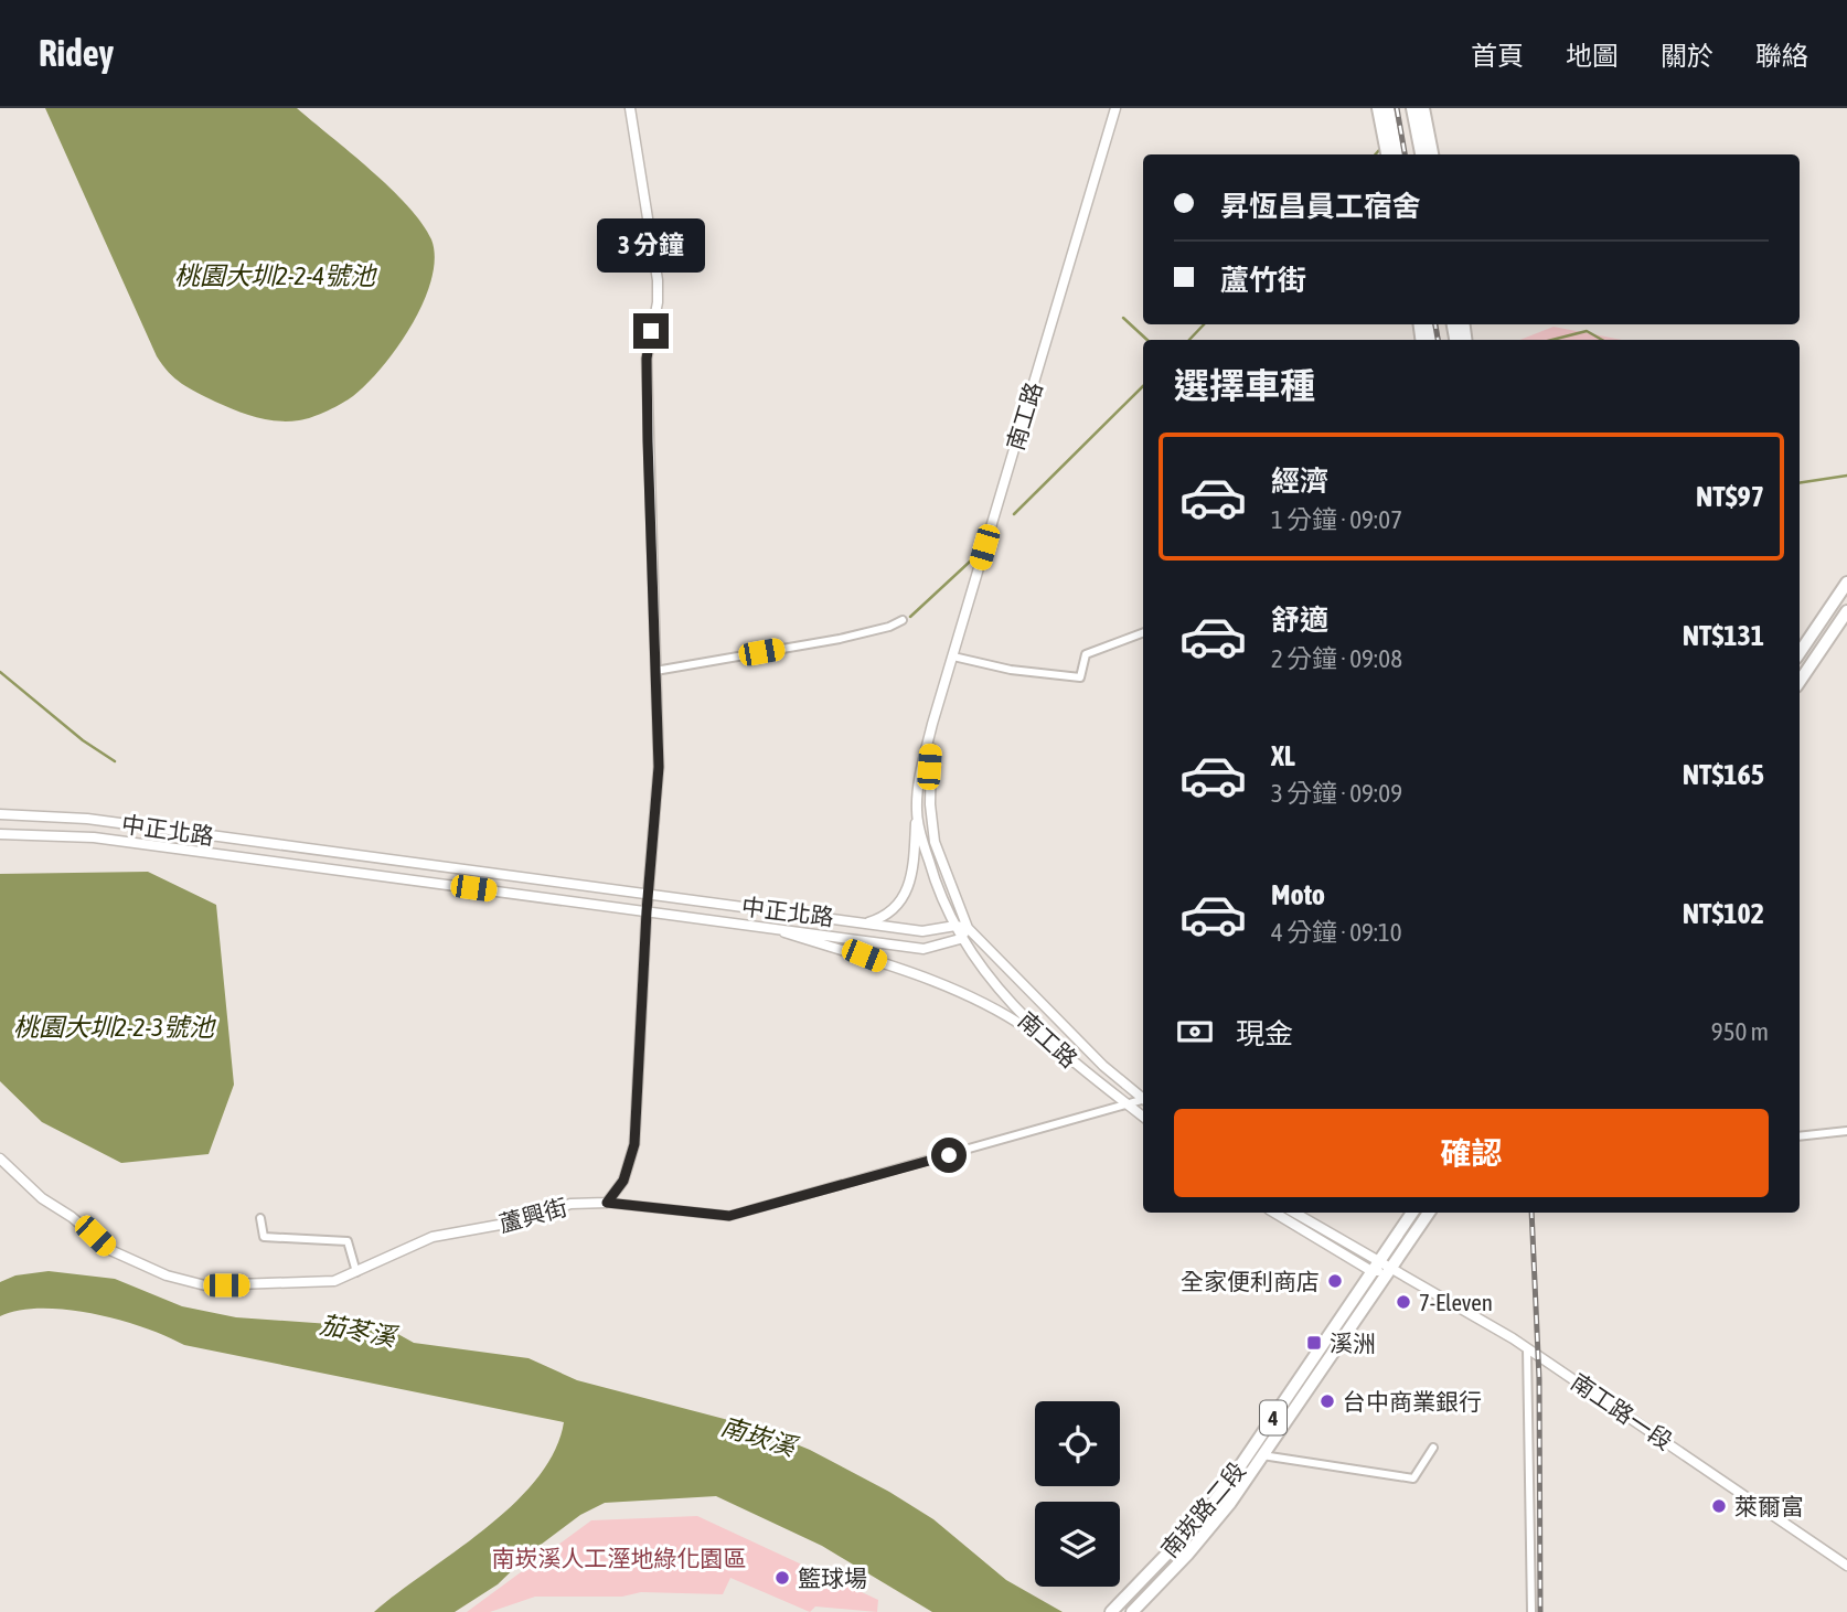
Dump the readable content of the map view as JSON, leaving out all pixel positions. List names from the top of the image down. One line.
{"streets":{"main road":["4","南崁路二段"],"street":["南工路","中正北路","蘆興街","南工路一段"]},"crossings":[["南工路","中正北路"],["南工路","蘆興街"],["南工路一段","南崁路二段"]],"water":["桃園大圳2-2-4號池","桃園大圳2-2-3號池","茄苳溪","南崁溪"],"parks":["南崁溪人工溼地綠化園區"],"places":{"other":["全家便利商店","7-Eleven","台中商業銀行","萊爾富","籃球場"],"transit":["溪洲"]},"page":{"header":"Ridey","nav":["首頁","地圖","關於","聯絡"],"banner":["昇恆昌員工宿舍","蘆竹街"],"bubble":"3 分鐘","heading":"選擇車種","list":[{"name":"經濟","note":"1 分鐘 · 09:07","value":"NT$97"},{"name":"舒適","note":"2 分鐘 · 09:08","value":"NT$131"},{"name":"XL","note":"3 分鐘 · 09:09","value":"NT$165"},{"name":"Moto","note":"4 分鐘 · 09:10","value":"NT$102"}],"pay":["現金","950 m"],"buttons":"確認"}}
